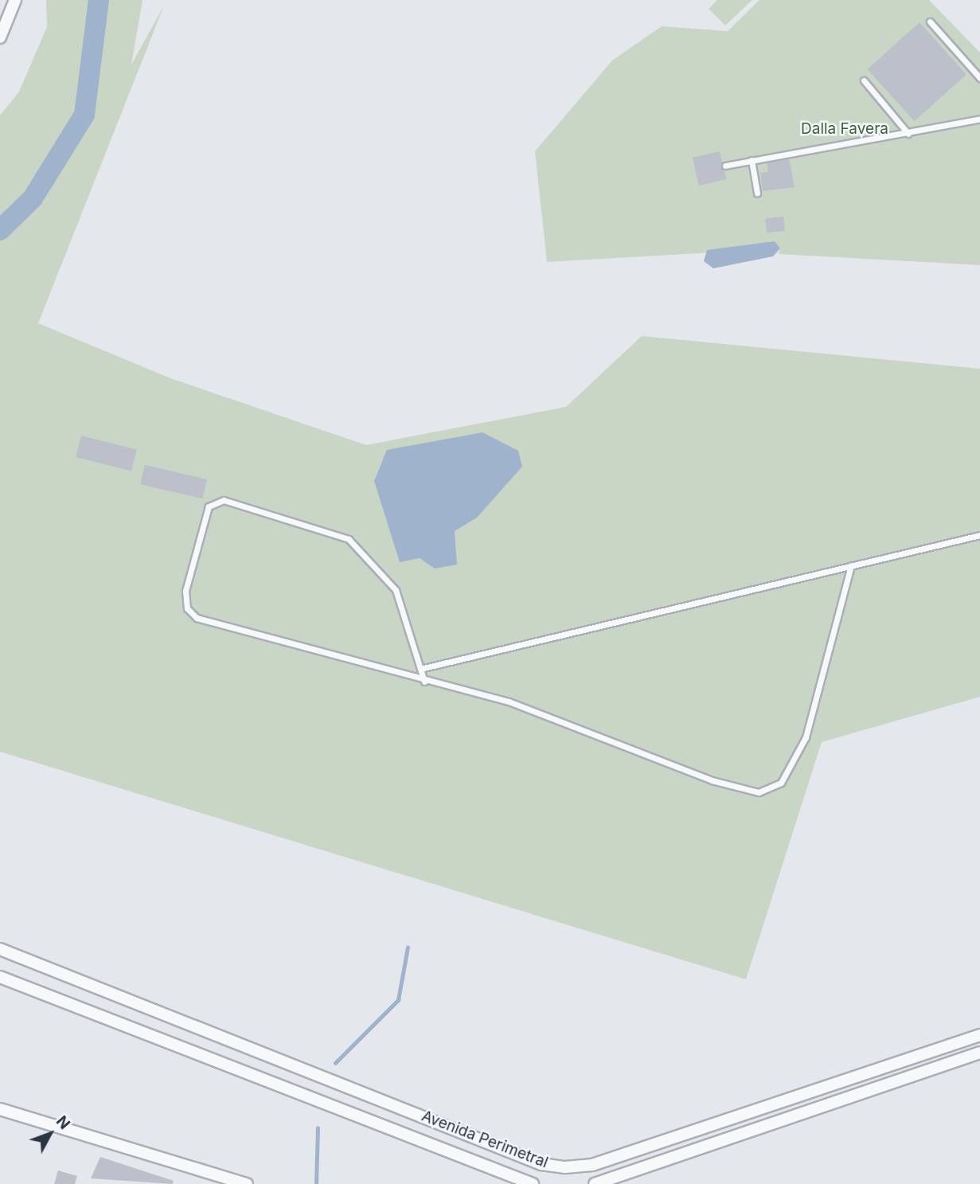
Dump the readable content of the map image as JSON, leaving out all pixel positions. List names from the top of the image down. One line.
{"streets":{"street":["Avenida Perimetral"]},"parks":["Dalla Favera"],"north":"top right"}
